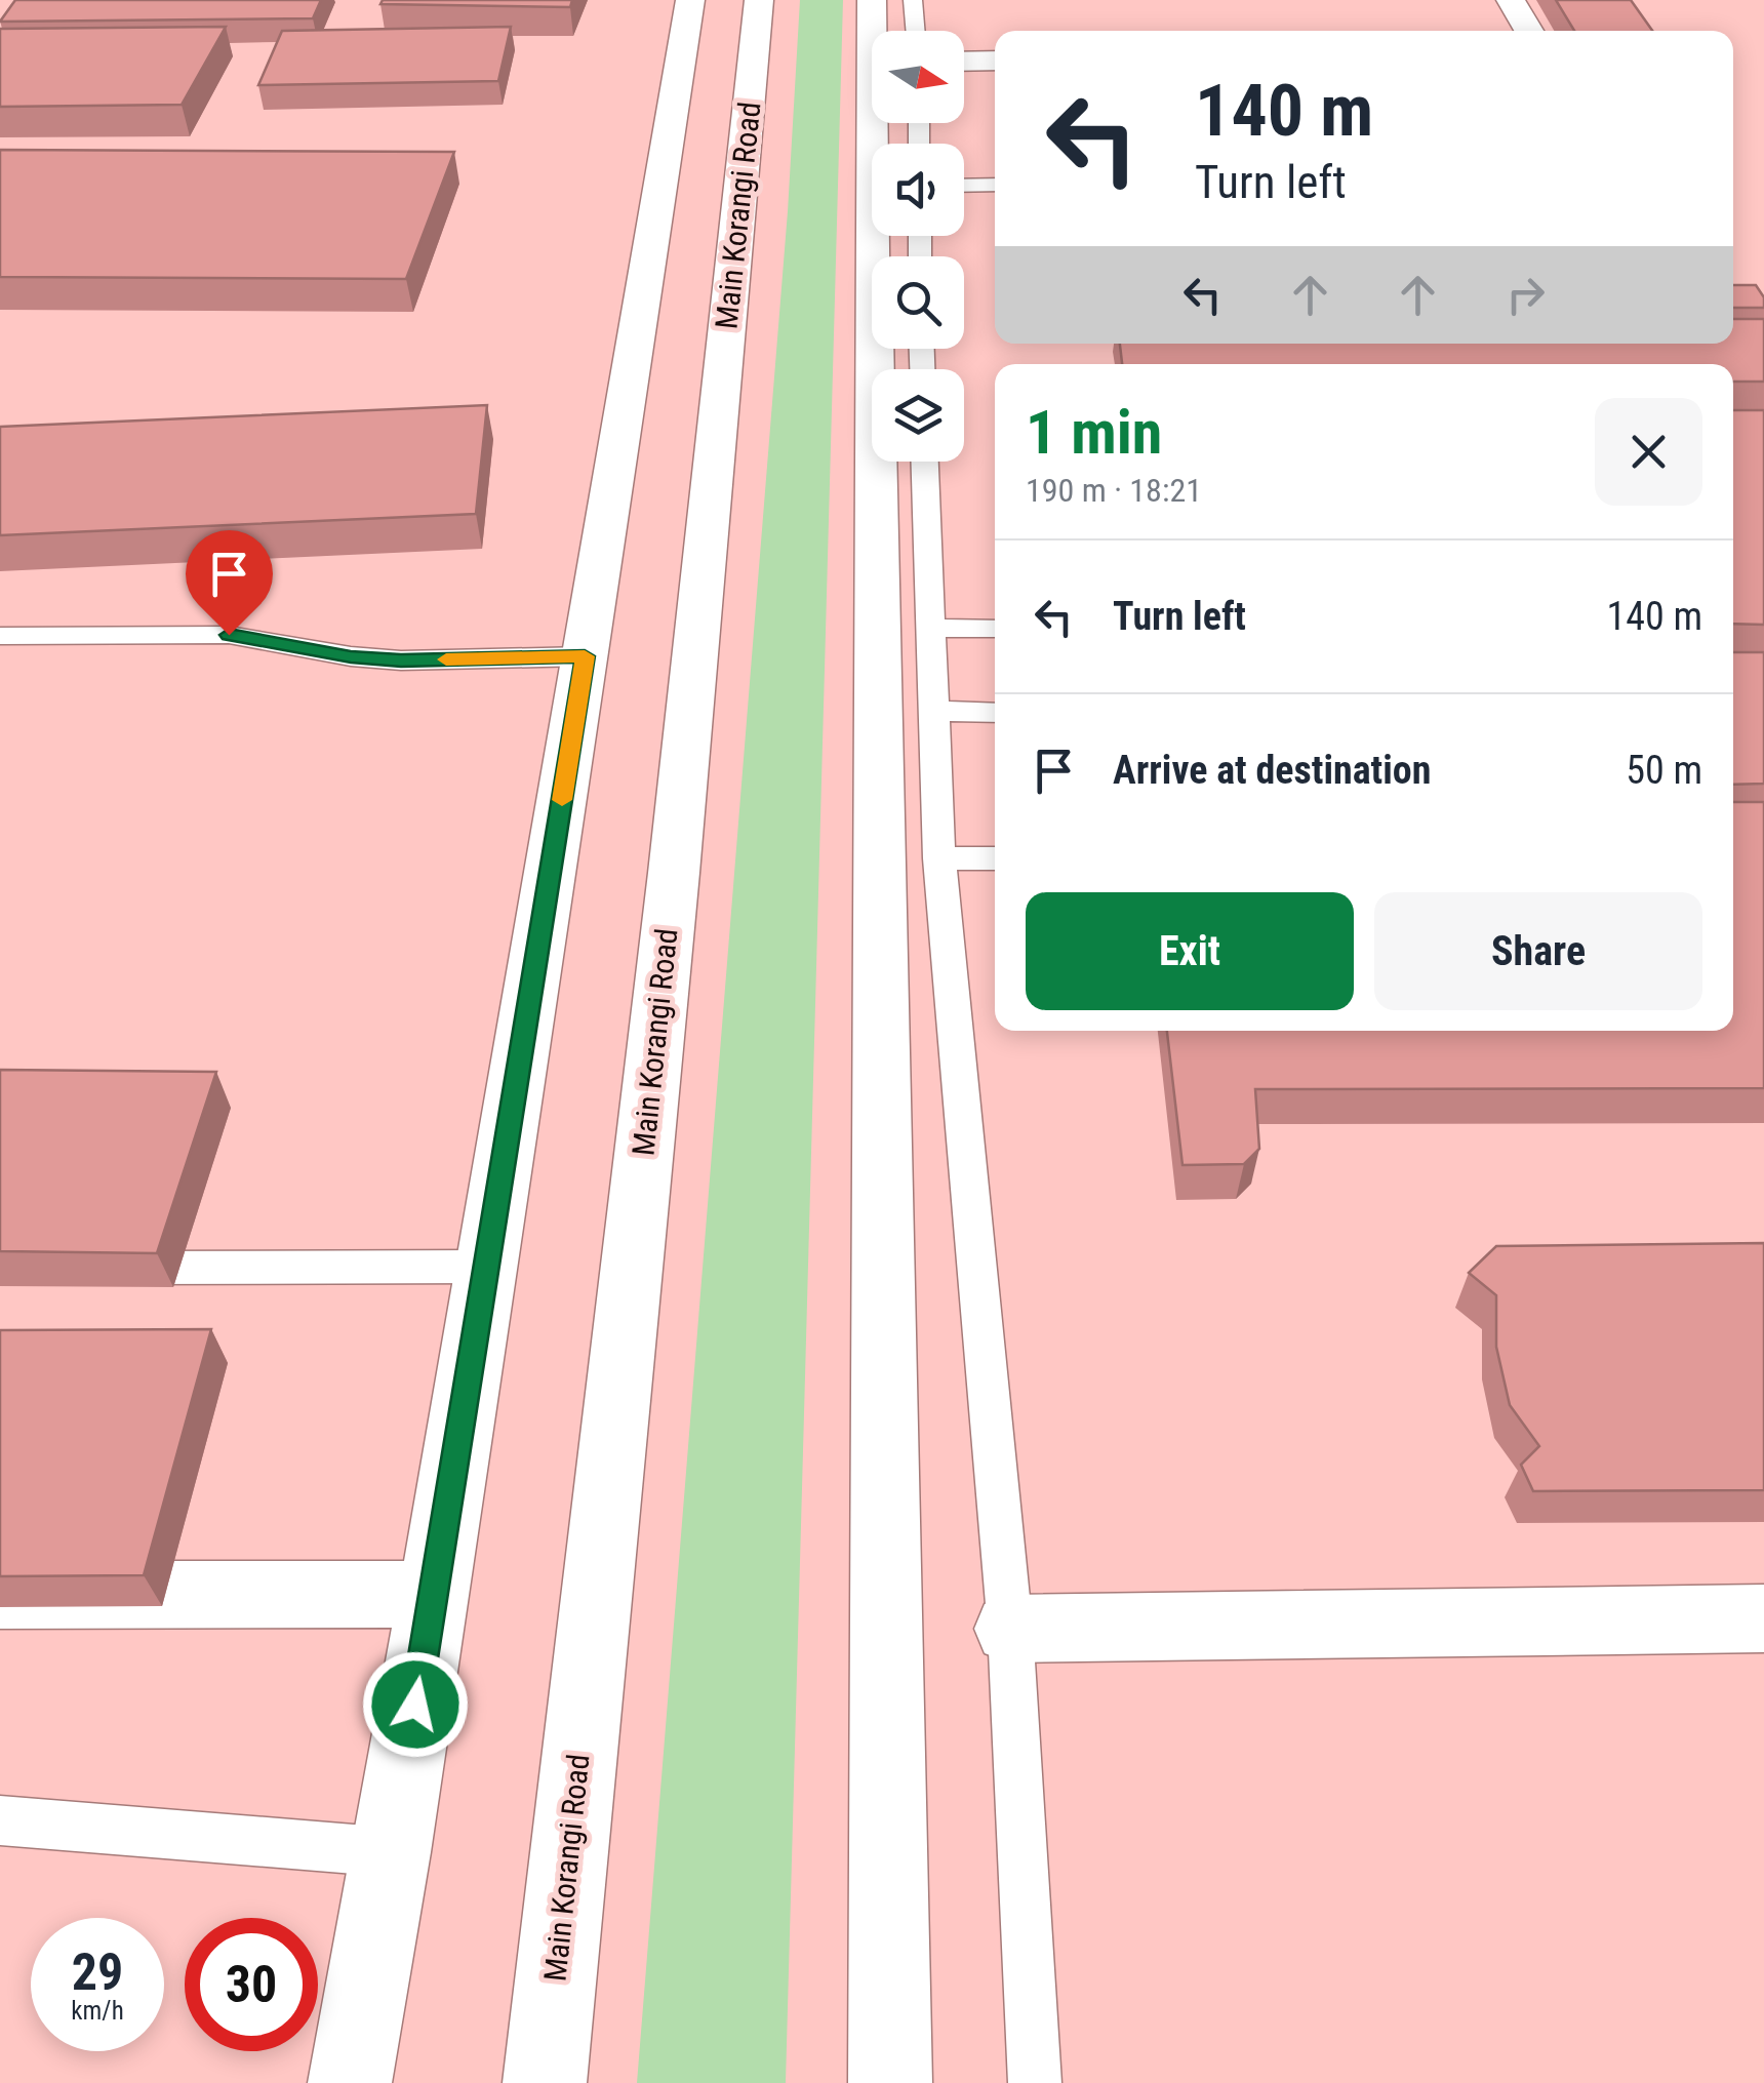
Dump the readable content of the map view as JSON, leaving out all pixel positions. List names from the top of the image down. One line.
{"streets":{"main road":["Main Korangi Road"]},"north":"right","page":{"turn":["140 m","Turn left"],"heading":["1 min","190 m · 18:21"],"list":[{"name":"Turn left","value":"140 m"},{"name":"Arrive at destination","value":"50 m"}],"buttons":["Exit","Share"],"speed":"29 km/h","limit":"30"}}
